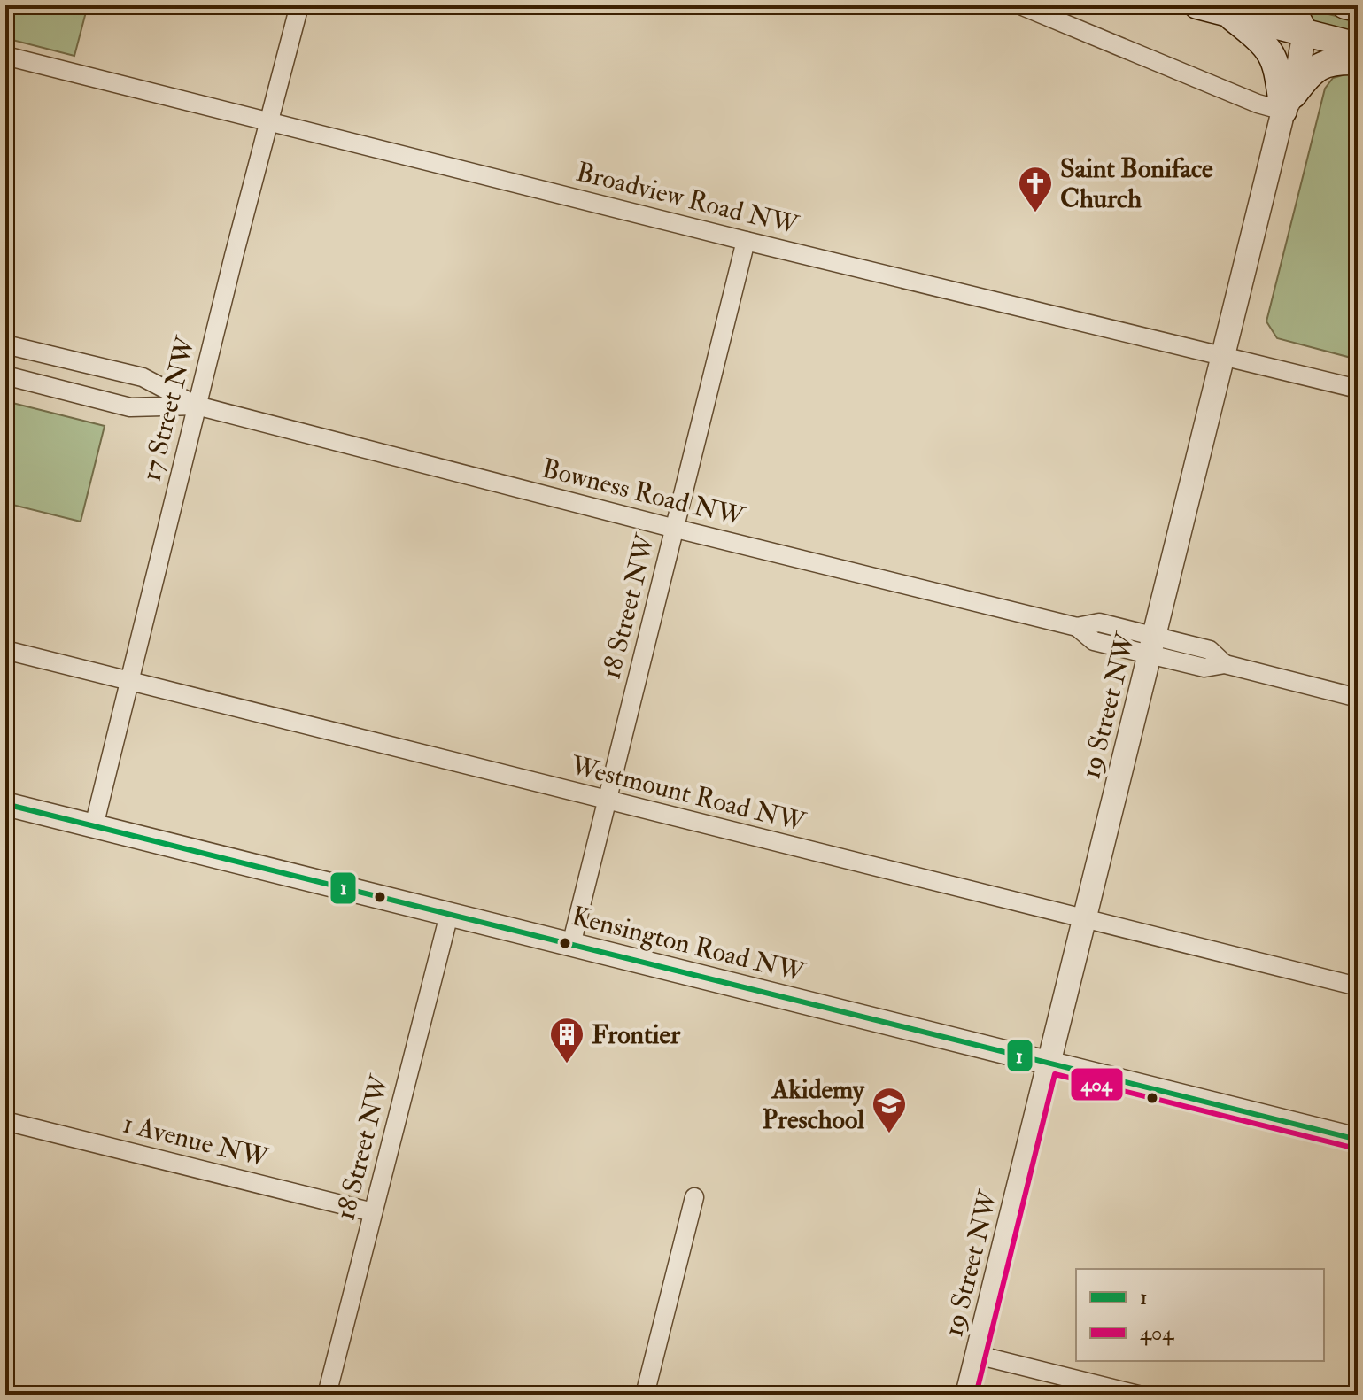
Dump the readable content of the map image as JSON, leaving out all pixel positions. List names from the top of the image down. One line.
{"streets":{"street":["Broadview Road NW","17 Street NW","Bowness Road NW","18 Street NW","19 Street NW","Westmount Road NW","Kensington Road NW","1 Avenue NW"]},"crossings":[["Broadview Road NW","17 Street NW"],["Broadview Road NW","18 Street NW"],["Broadview Road NW","19 Street NW"],["17 Street NW","Bowness Road NW"],["17 Street NW","Westmount Road NW"],["17 Street NW","Kensington Road NW"],["Bowness Road NW","18 Street NW"],["Bowness Road NW","19 Street NW"],["18 Street NW","Westmount Road NW"],["18 Street NW","Kensington Road NW"],["18 Street NW","1 Avenue NW"],["19 Street NW","Westmount Road NW"],["19 Street NW","Kensington Road NW"]],"places":{"church":["Saint Boniface Church"],"building":["Frontier"],"school or university":["Akidemy Preschool"]},"lines":["transit line 1","transit line 404"],"legend":["1","404"]}
